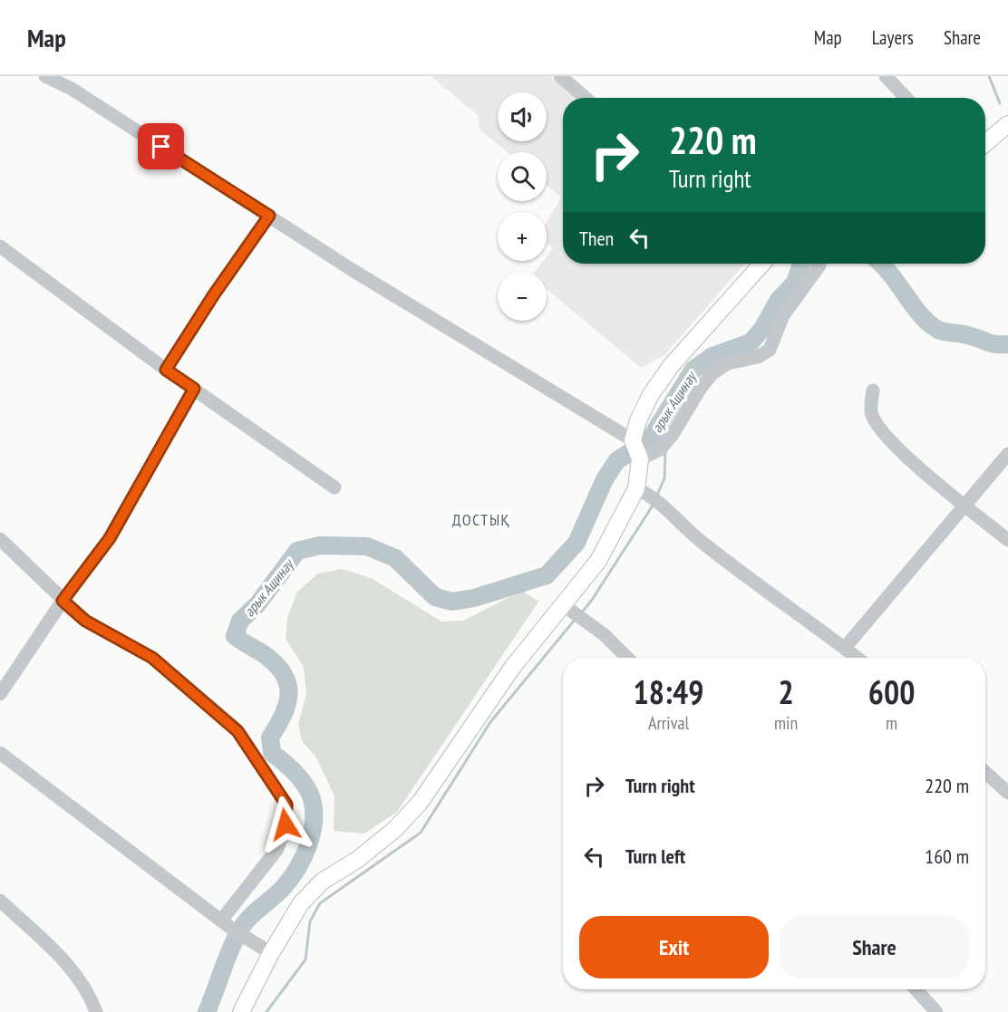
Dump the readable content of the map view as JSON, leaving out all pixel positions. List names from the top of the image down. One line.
{"districts":["ДОСТЫҚ"],"water":["арык Ащинау"],"page":{"header":"Map","nav":["Map","Layers","Share"],"map_buttons":["+","−"],"turn":["220 m","Turn right"],"then":"Then","eta":["18:49","Arrival","2","min","600","m"],"list":[{"name":"Turn right","value":"220 m"},{"name":"Turn left","value":"160 m"}],"buttons":["Exit","Share"]}}
